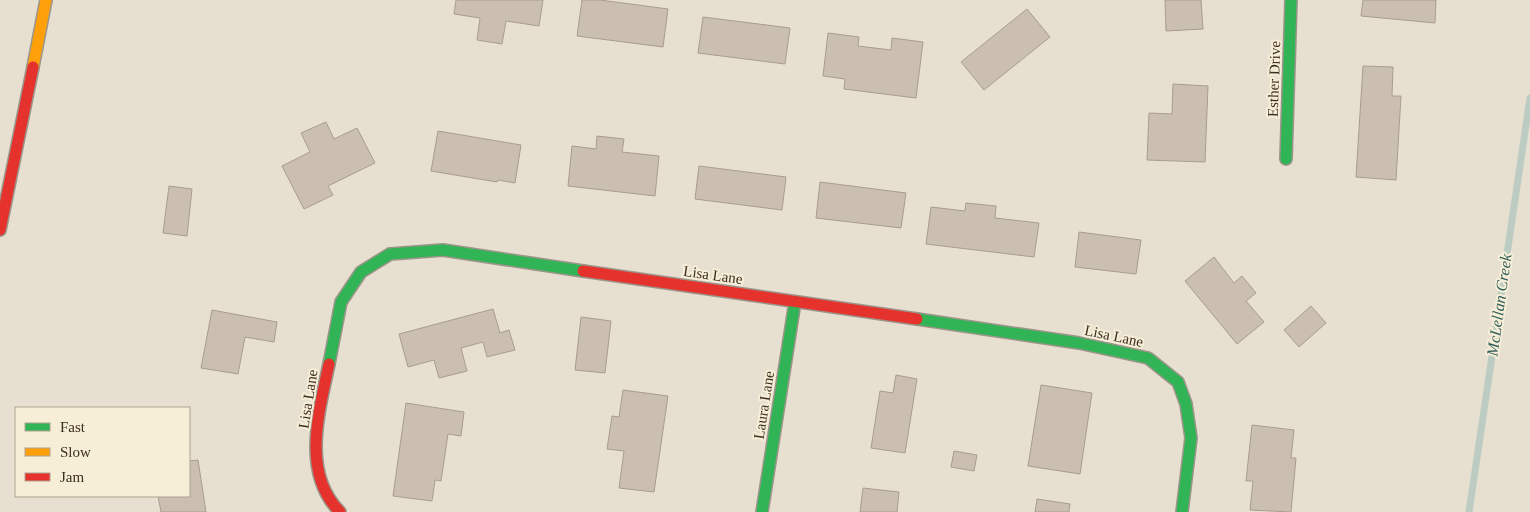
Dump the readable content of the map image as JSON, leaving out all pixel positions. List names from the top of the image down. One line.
{"streets":{"main road":["Esther Drive","Lisa Lane","Laura Lane"]},"crossings":[["Lisa Lane","Laura Lane"]],"water":["McLellan Creek"],"legend":["Fast","Slow","Jam"]}
